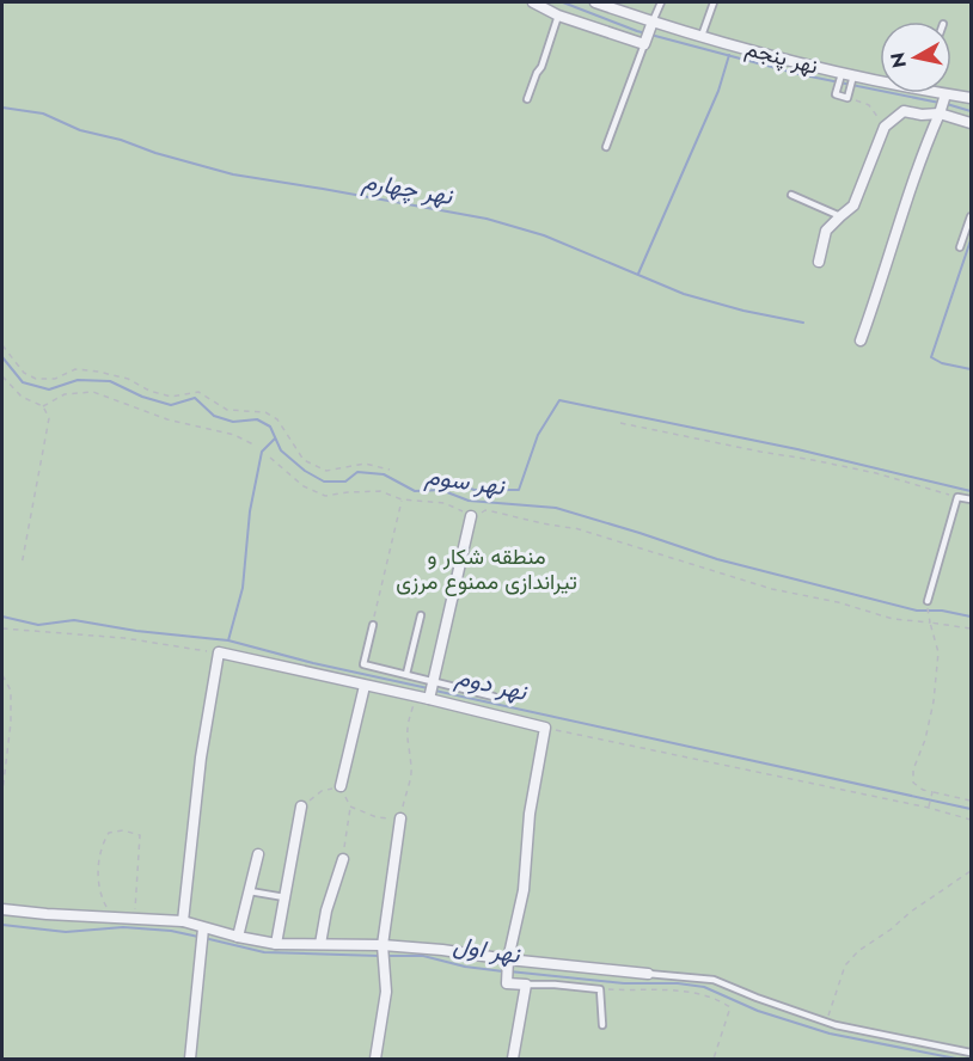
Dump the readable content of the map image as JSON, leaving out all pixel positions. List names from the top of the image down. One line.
{"streets":{"street":["نهر پنجم"]},"water":["نهر چهارم","نهر سوم","نهر دوم","نهر اول"],"parks":["منطقه شکار و تیراندازی ممنوع مرزی"],"north":"left"}
